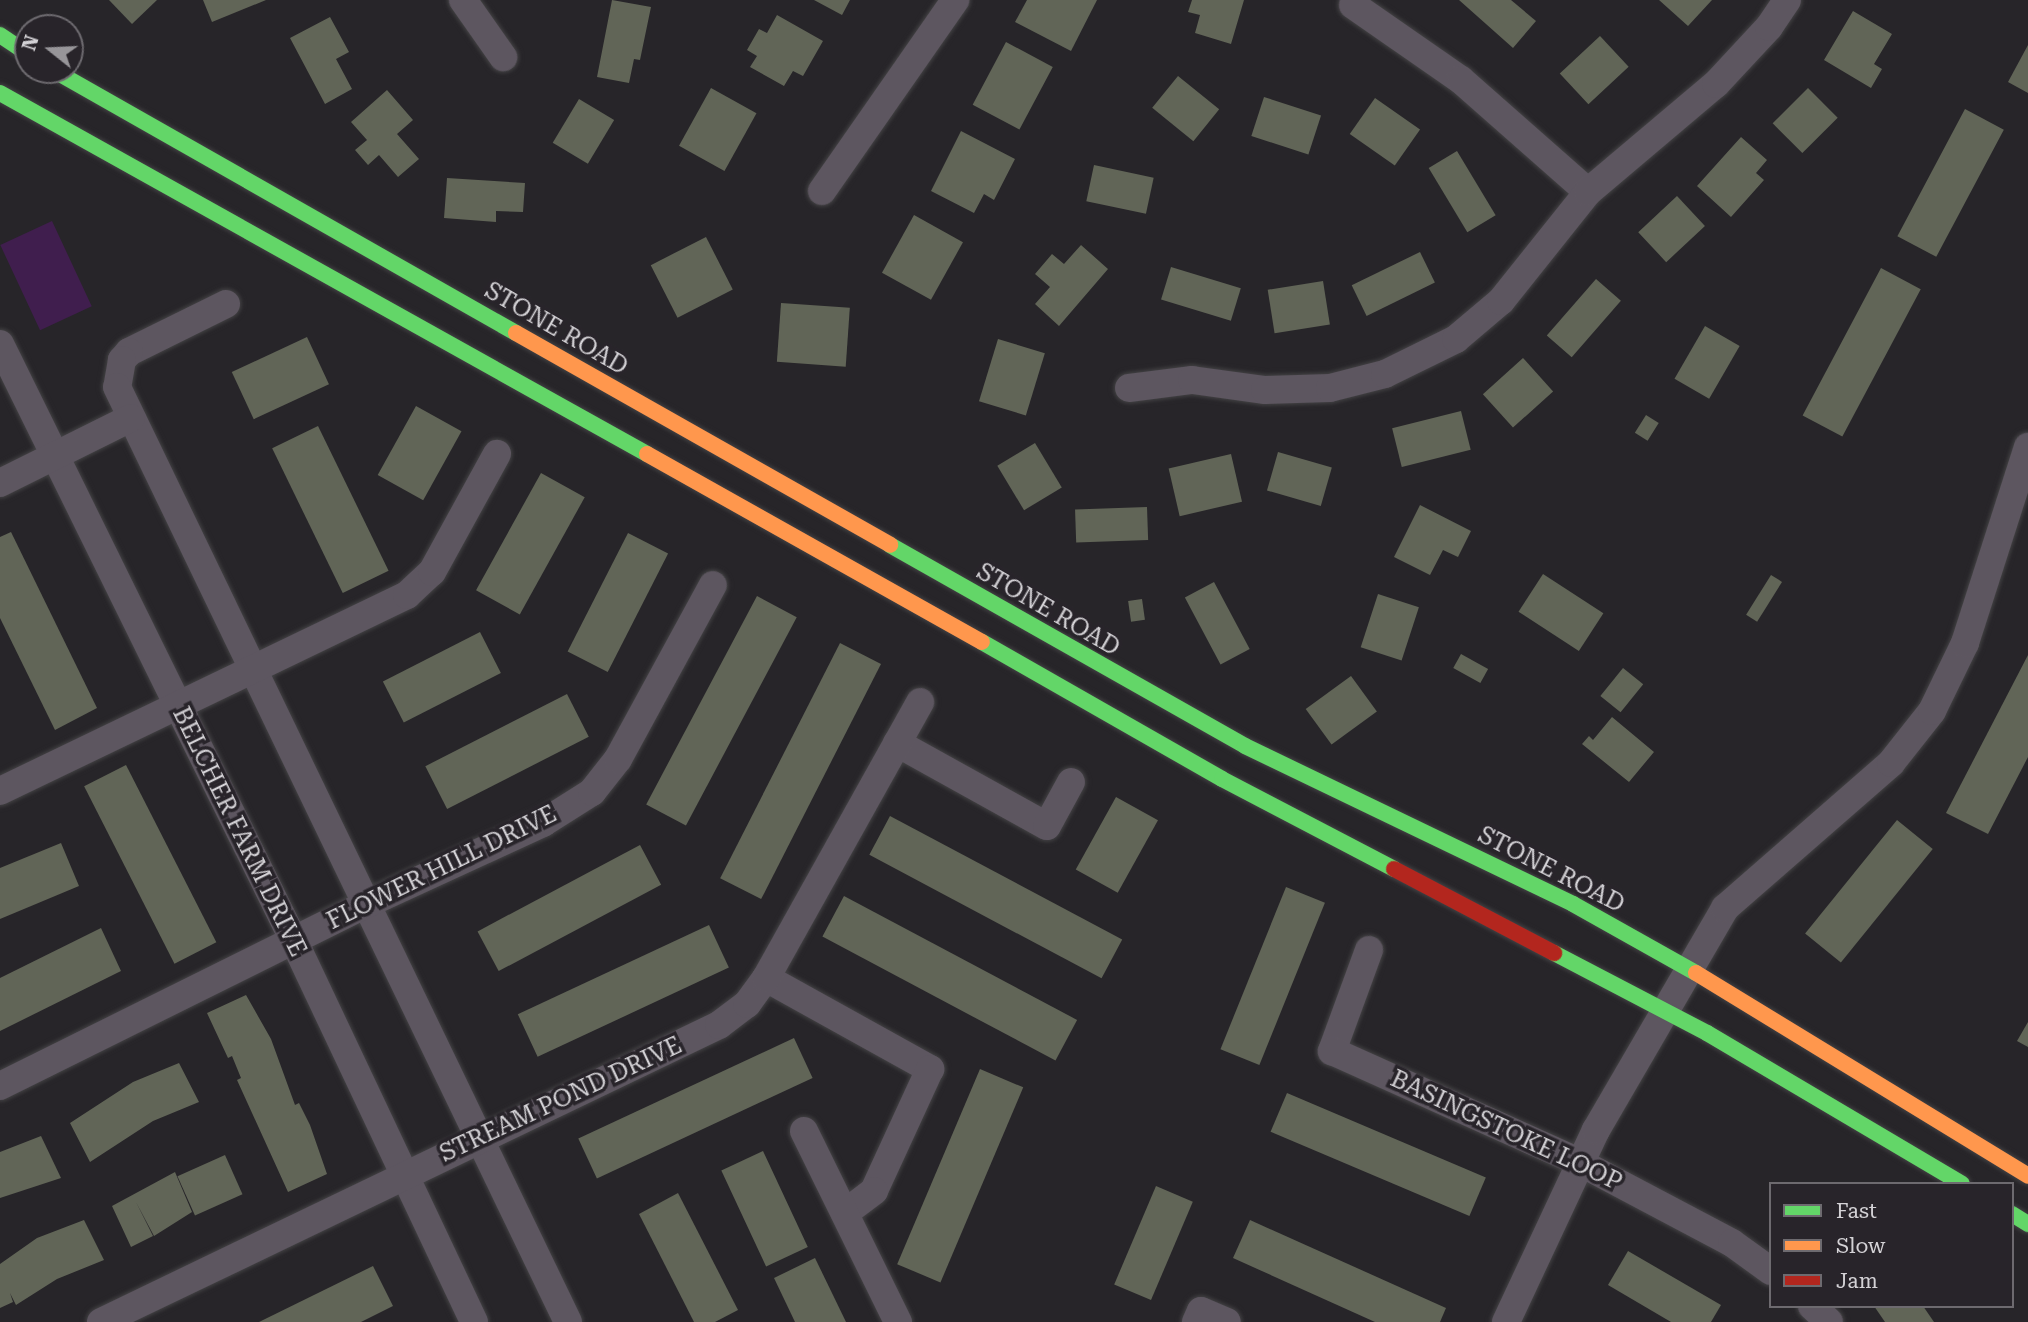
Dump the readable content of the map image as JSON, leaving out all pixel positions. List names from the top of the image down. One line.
{"streets":{"main road":["STONE ROAD"],"street":["BELCHER FARM DRIVE","FLOWER HILL DRIVE","STREAM POND DRIVE","BASINGSTOKE LOOP"]},"crossings":[["BELCHER FARM DRIVE","FLOWER HILL DRIVE"],["BELCHER FARM DRIVE","STREAM POND DRIVE"]],"legend":["Fast","Slow","Jam"],"north":"left"}
